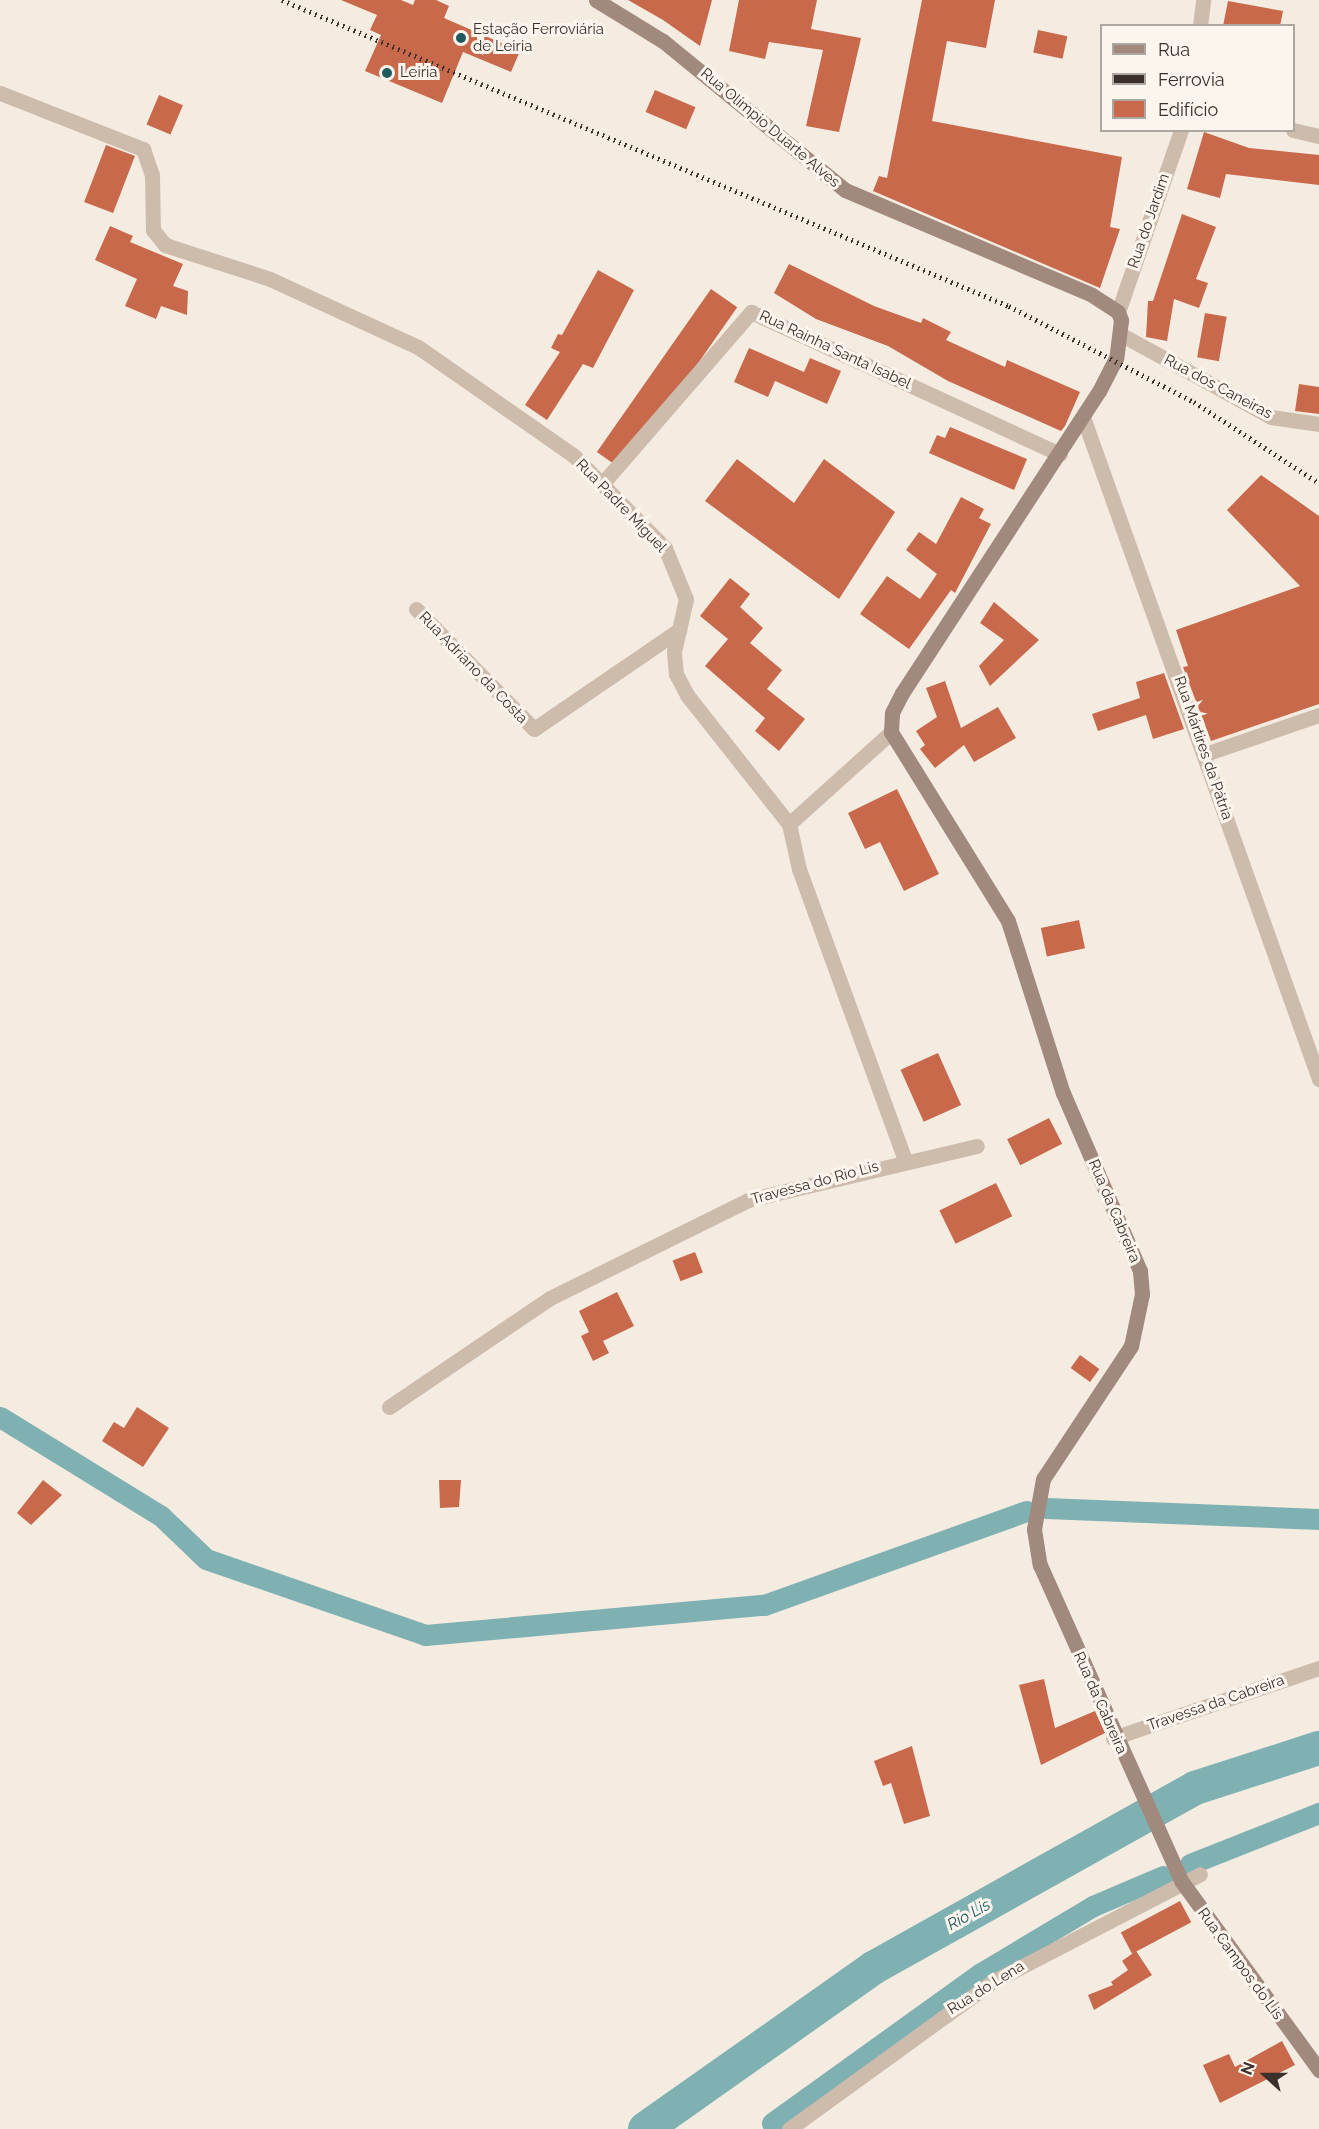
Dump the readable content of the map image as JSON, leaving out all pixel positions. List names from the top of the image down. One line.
{"streets":{"main road":["Rua Olímpio Duarte Alves","Rua da Cabreira","Rua Campos do Lis"],"street":["Rua do Jardim","Rua Rainha Santa Isabel","Rua dos Caneiras","Rua Padre Miguel","Rua Adriano da Costa","Rua Mártires da Pátria","Travessa do Rio Lis","Travessa da Cabreira","Rua do Lena"]},"crossings":[["Rua Olímpio Duarte Alves","Rua do Jardim"],["Rua Rainha Santa Isabel","Rua Padre Miguel"],["Rua Padre Miguel","Rua Adriano da Costa"],["Rua da Cabreira","Travessa da Cabreira"],["Rua da Cabreira","Rua Campos do Lis"],["Rua Campos do Lis","Rua do Lena"]],"water":["Rio Lis"],"places":["Estação Ferroviária de Leiria","Leiria"],"legend":["Rua","Ferrovia","Edifício"],"north":"left"}
